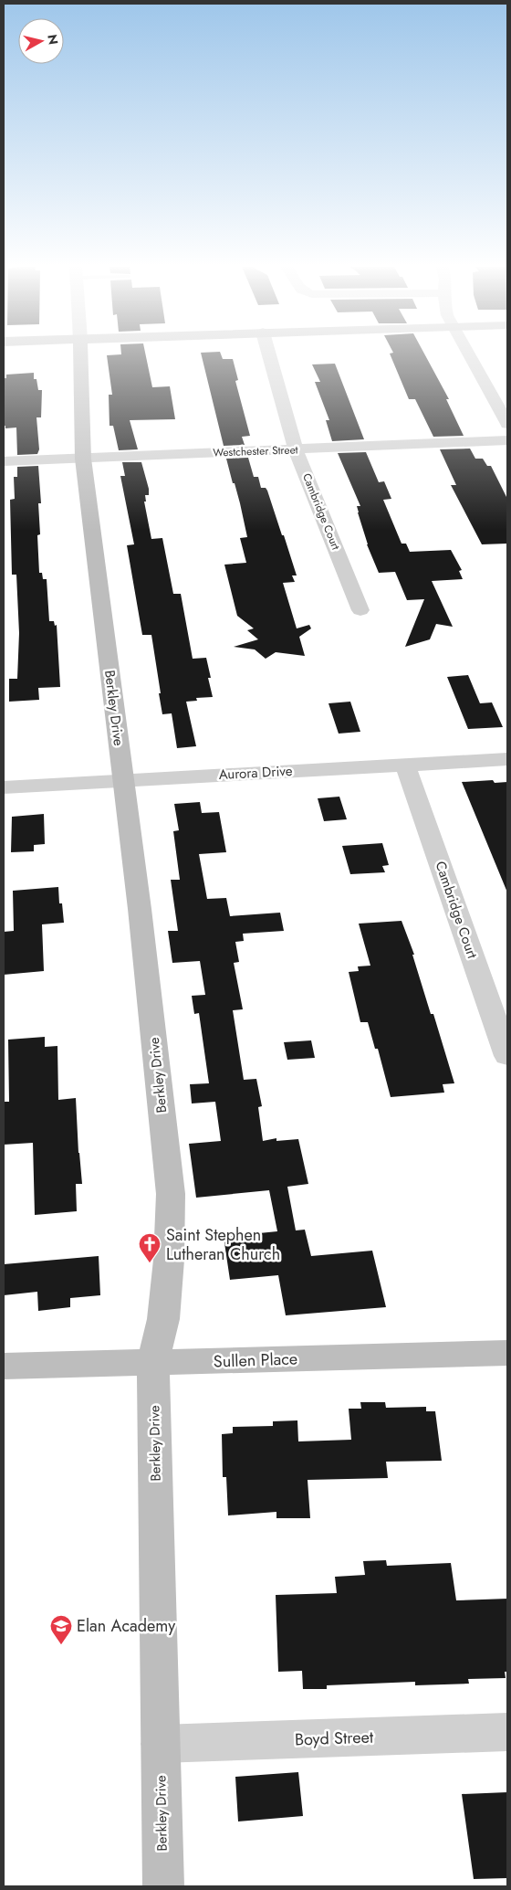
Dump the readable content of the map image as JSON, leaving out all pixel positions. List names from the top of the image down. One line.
{"streets":{"street":["Westchester Street","Cambridge Court","Berkley Drive","Aurora Drive","Sullen Place","Boyd Street"]},"crossings":[["Westchester Street","Cambridge Court"],["Westchester Street","Berkley Drive"],["Cambridge Court","Aurora Drive"],["Berkley Drive","Aurora Drive"],["Berkley Drive","Sullen Place"],["Berkley Drive","Boyd Street"]],"places":{"church":["Saint Stephen Lutheran Church"],"school or university":["Elan Academy"]},"north":"right"}
